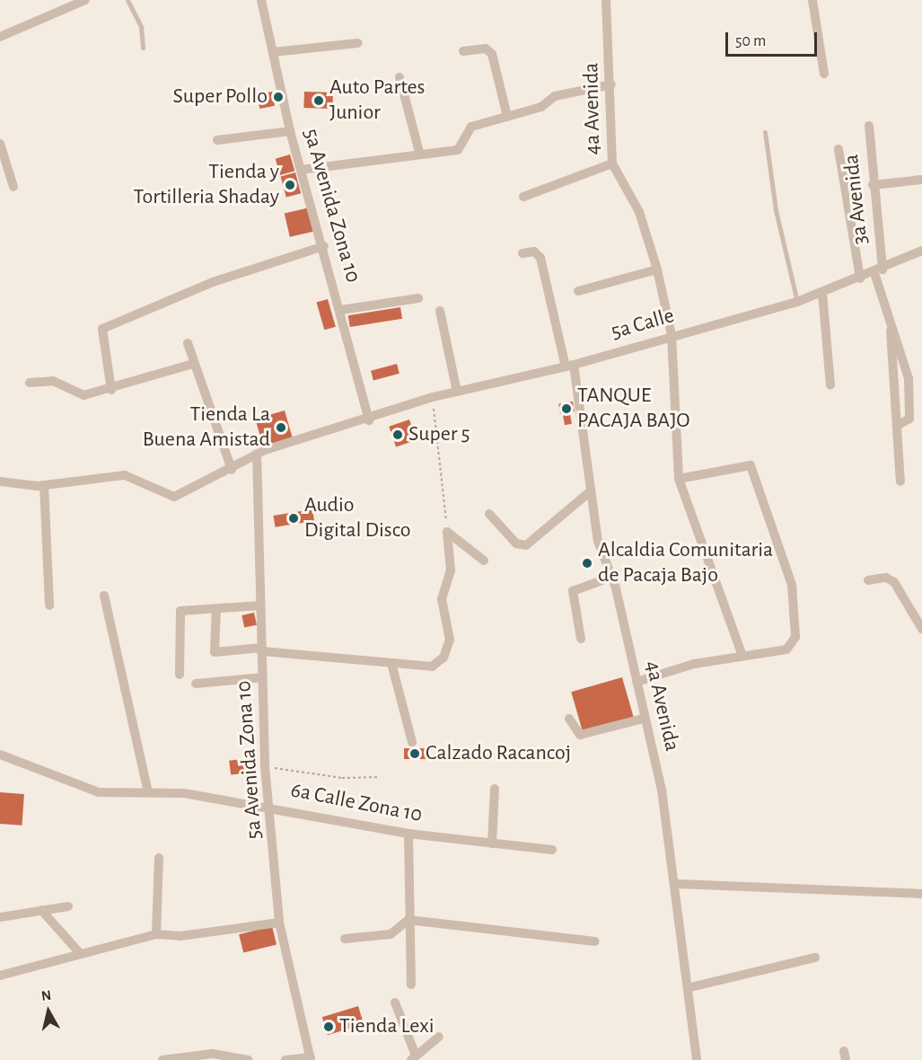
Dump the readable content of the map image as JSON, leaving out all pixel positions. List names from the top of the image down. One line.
{"streets":{"street":["4a Avenida","3a Avenida","5a Avenida Zona 10","5a Calle","6a Calle Zona 10"]},"crossings":[["4a Avenida","5a Calle"],["3a Avenida","5a Calle"],["5a Avenida Zona 10","5a Calle"],["5a Avenida Zona 10","6a Calle Zona 10"]],"places":["Super Pollo","Auto Partes Junior","Tienda y Tortilleria Shaday","TANQUE PACAJA BAJO","Tienda La Buena Amistad","Super 5","Audio Digital Disco","Alcaldia Comunitaria de Pacaja Bajo","Calzado Racancoj","Tienda Lexi"],"scale_bar":"50 m","north":"top"}
